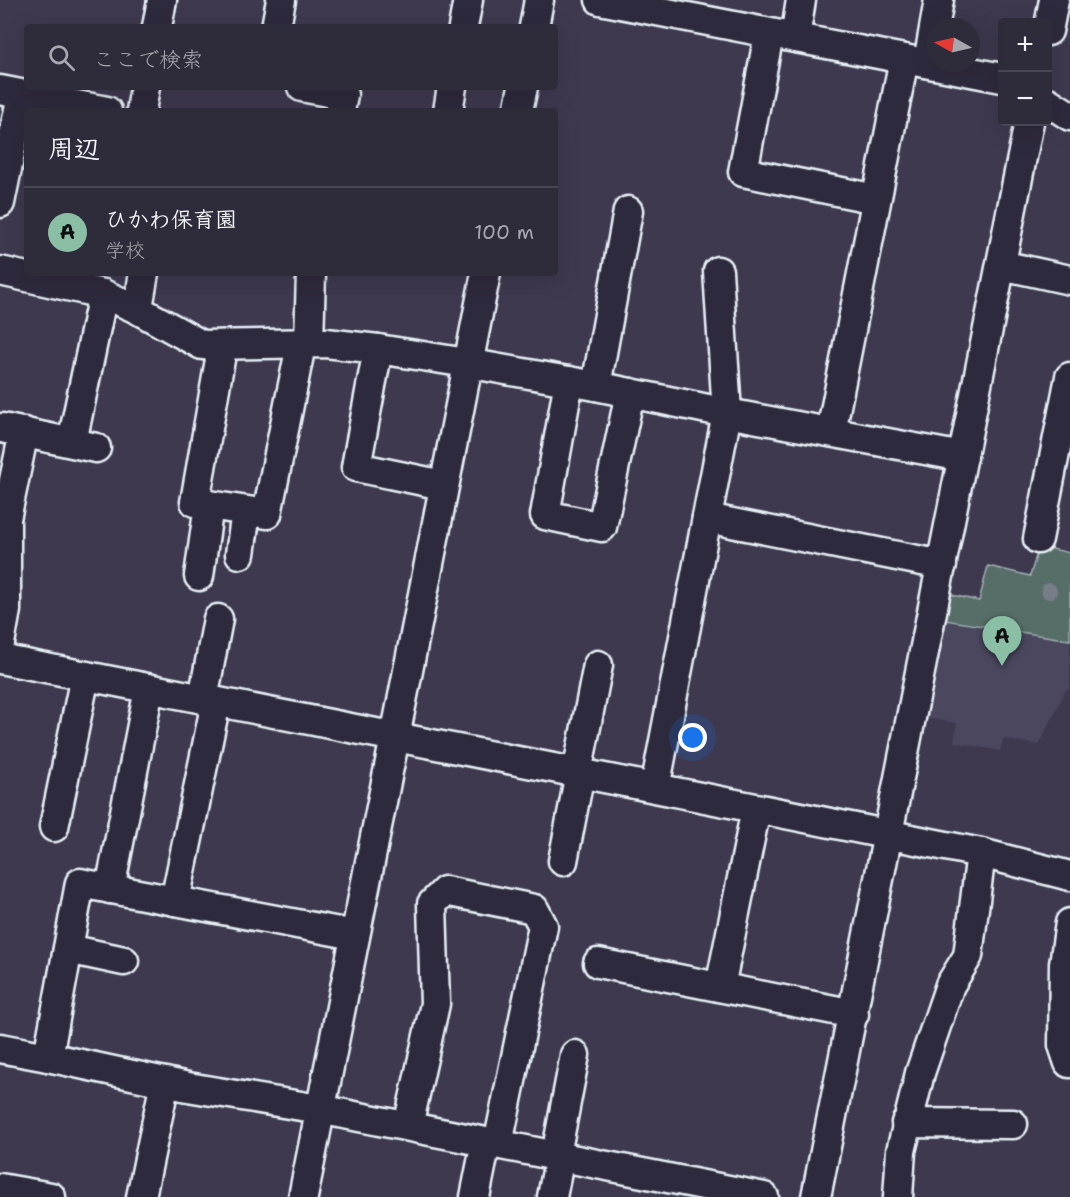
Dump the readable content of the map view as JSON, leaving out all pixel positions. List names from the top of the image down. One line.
{"north":"left","page":{"map_buttons":["+","−"],"search":"ここで検索","heading":"周辺","list":[{"mark":"A","name":"ひかわ保育園","note":"学校","value":"100 m"}],"pins":"A"}}
